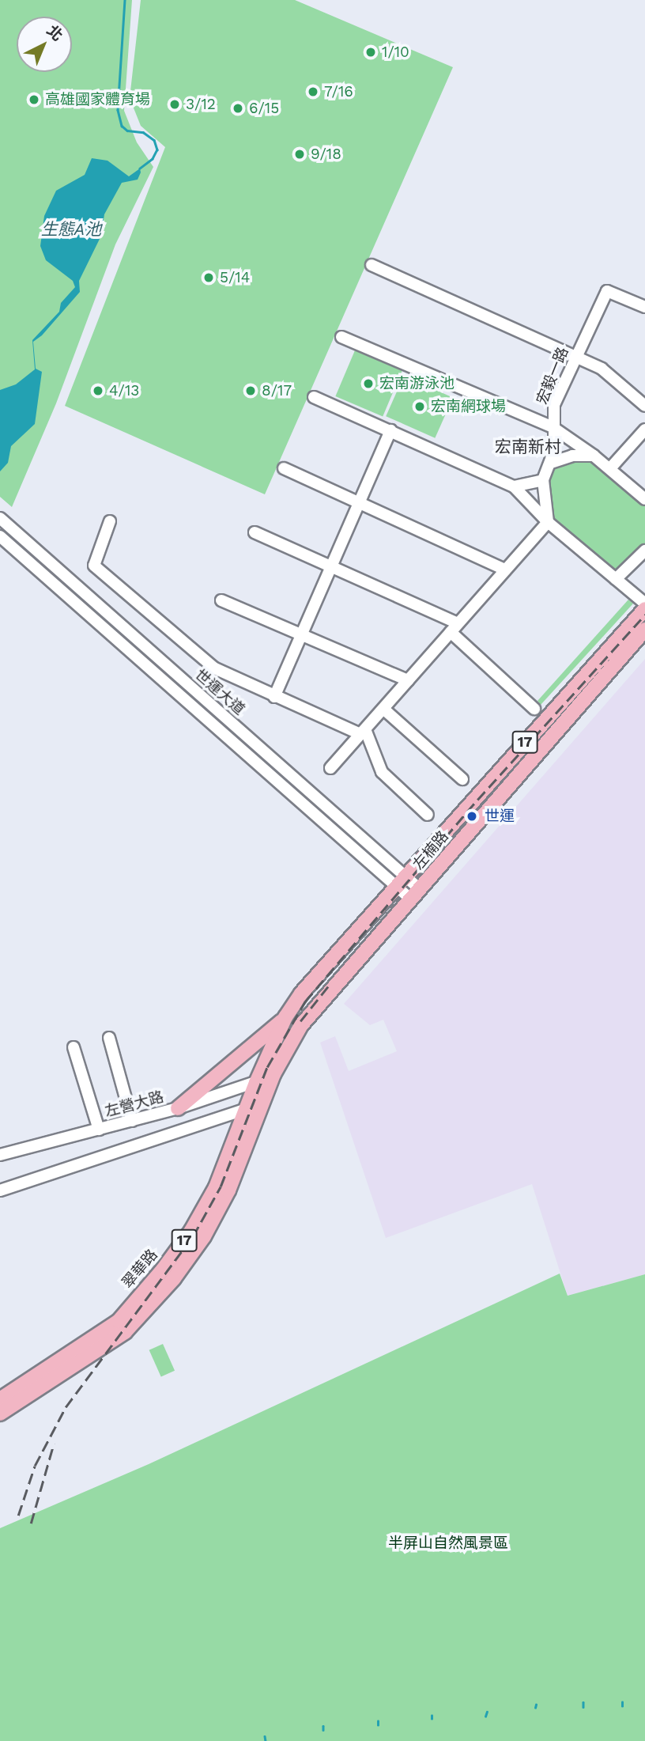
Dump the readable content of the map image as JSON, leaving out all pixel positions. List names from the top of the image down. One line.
{"streets":{"main road":["17","左楠路","翠華路"],"street":["宏毅一路","世運大道","左營大路"]},"crossings":[["世運大道","左楠路"],["左楠路","左營大路"],["左楠路","翠華路"],["左營大路","翠華路"]],"districts":["宏南新村"],"water":["生態A池"],"parks":["半屏山自然風景區"],"places":["1/10","7/16","高雄國家體育場","3/12","6/15","9/18","5/14","宏南游泳池","4/13","8/17","宏南網球場","世運"],"north":"top right"}
